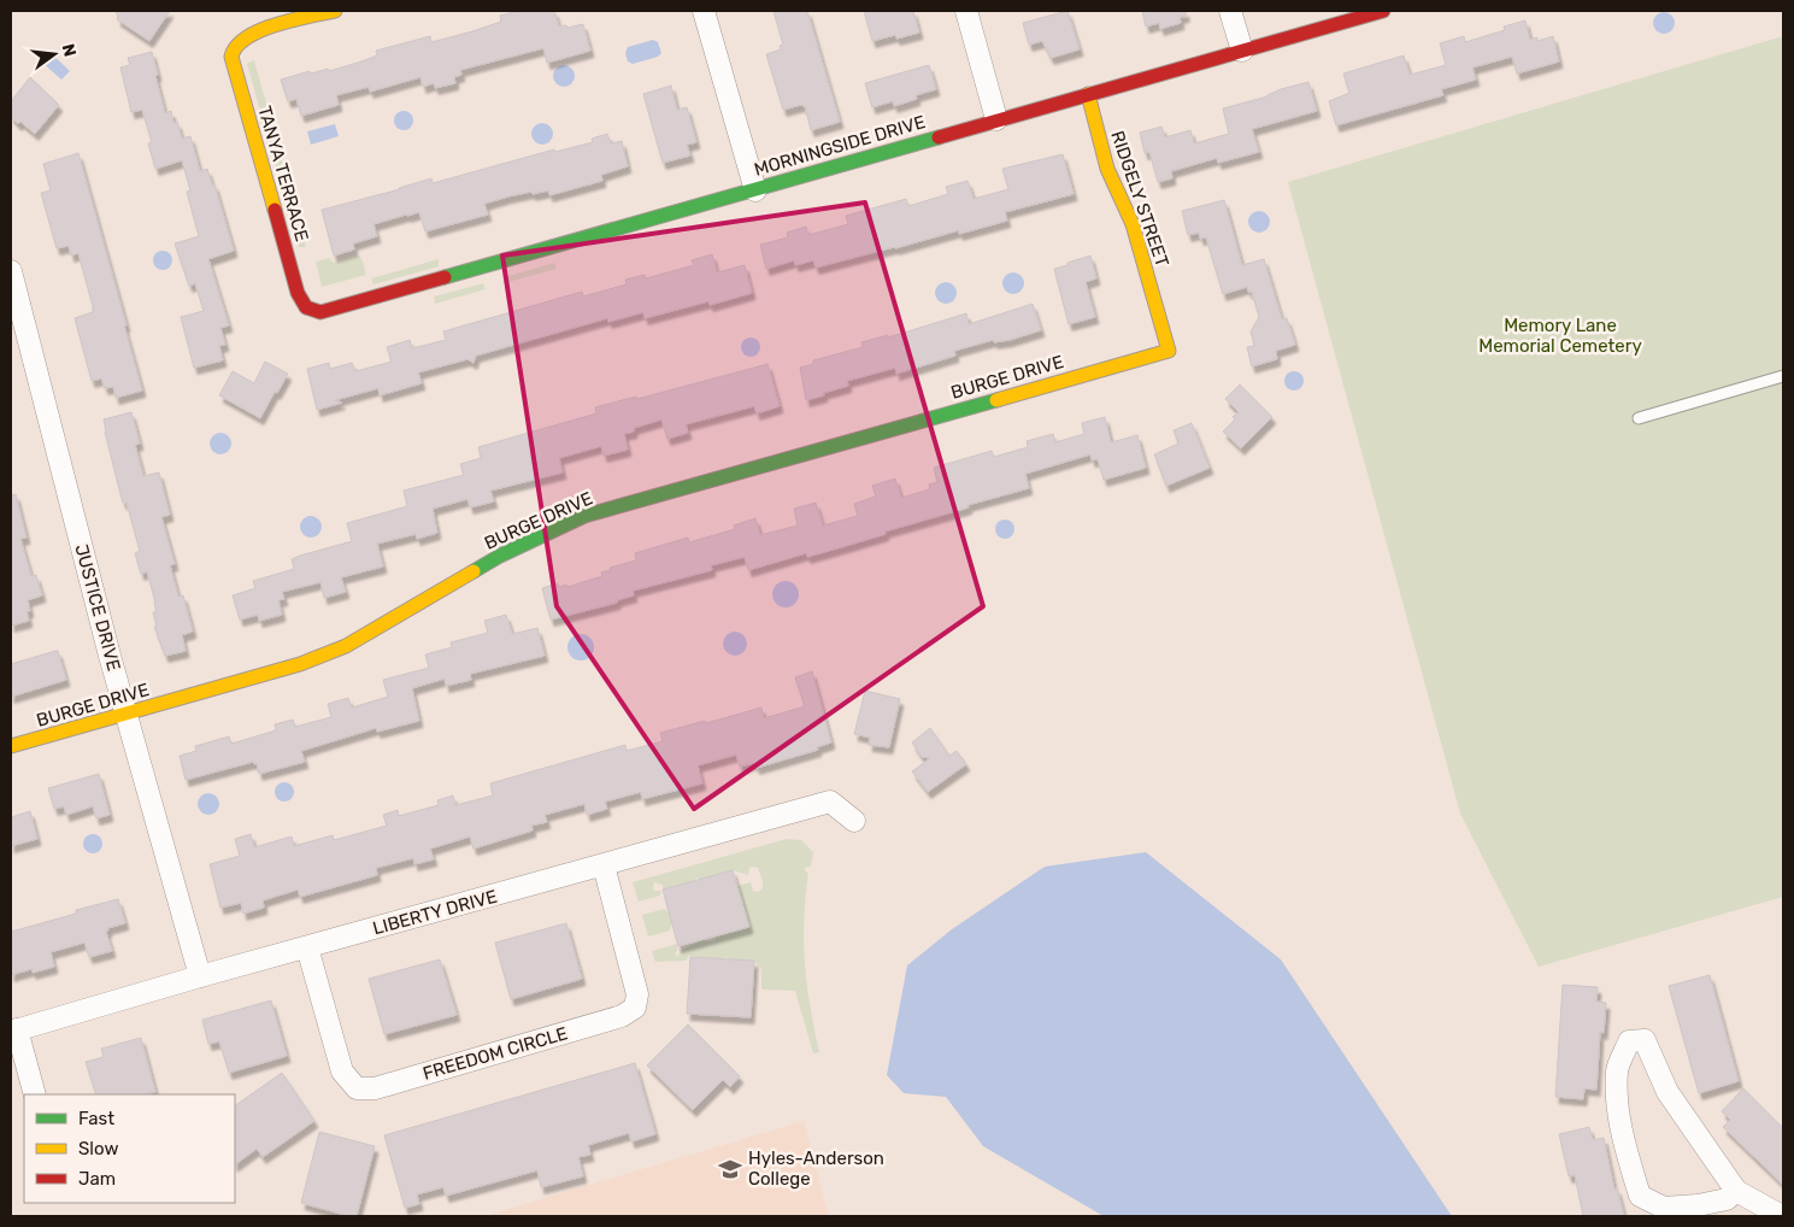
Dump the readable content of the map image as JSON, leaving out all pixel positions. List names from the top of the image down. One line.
{"streets":{"street":["MORNINGSIDE DRIVE","TANYA TERRACE","RIDGELY STREET","BURGE DRIVE","JUSTICE DRIVE","LIBERTY DRIVE","FREEDOM CIRCLE"]},"crossings":[["MORNINGSIDE DRIVE","TANYA TERRACE"],["MORNINGSIDE DRIVE","RIDGELY STREET"],["RIDGELY STREET","BURGE DRIVE"],["BURGE DRIVE","JUSTICE DRIVE"],["JUSTICE DRIVE","LIBERTY DRIVE"],["LIBERTY DRIVE","FREEDOM CIRCLE"]],"parks":["Memory Lane Memorial Cemetery"],"places":{"school or university":["Hyles-Anderson College"]},"legend":["Fast","Slow","Jam"],"north":"right"}
